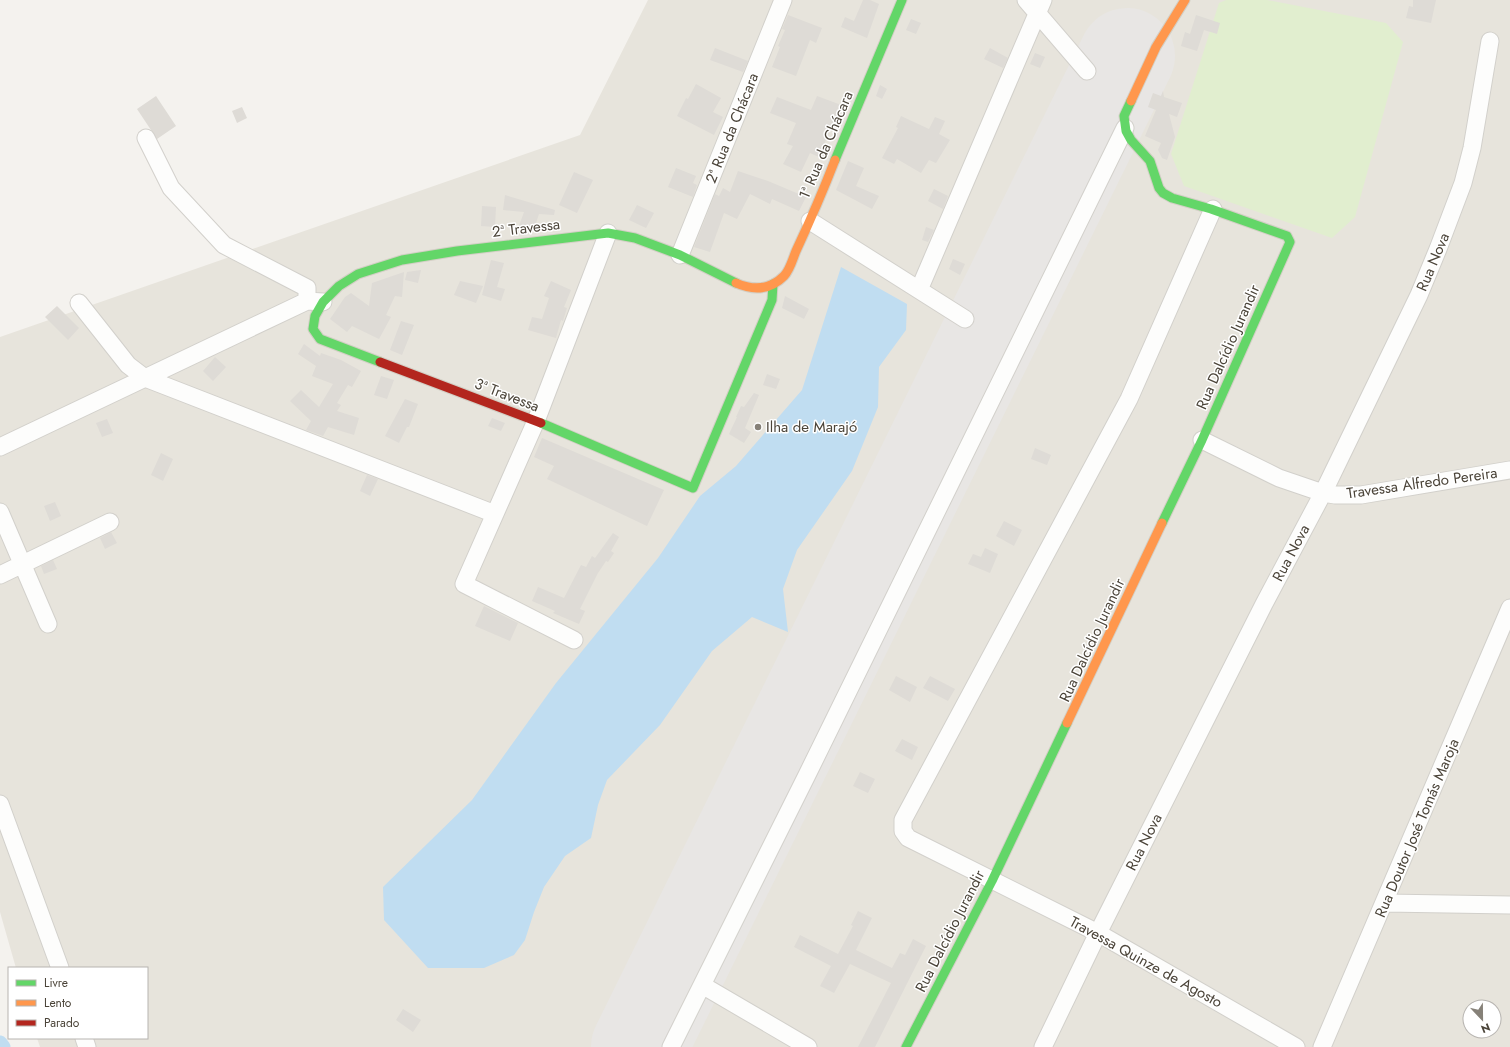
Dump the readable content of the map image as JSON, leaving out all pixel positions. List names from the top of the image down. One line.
{"streets":{"street":["2ª Rua da Chácara","1ª Rua da Chácara","2ª Travessa","Rua Nova","Rua Dalcídio Jurandir","3ª Travessa","Travessa Alfredo Pereira","Rua Doutor José Tomás Maroja","Travessa Quinze de Agosto"]},"crossings":[["2ª Rua da Chácara","2ª Travessa"],["1ª Rua da Chácara","2ª Travessa"],["1ª Rua da Chácara","3ª Travessa"],["2ª Travessa","3ª Travessa"],["Rua Nova","Travessa Alfredo Pereira"],["Rua Nova","Travessa Quinze de Agosto"],["Rua Dalcídio Jurandir","Travessa Alfredo Pereira"],["Rua Dalcídio Jurandir","Travessa Quinze de Agosto"]],"places":["Ilha de Marajó"],"legend":["Livre","Lento","Parado"],"north":"bottom"}
